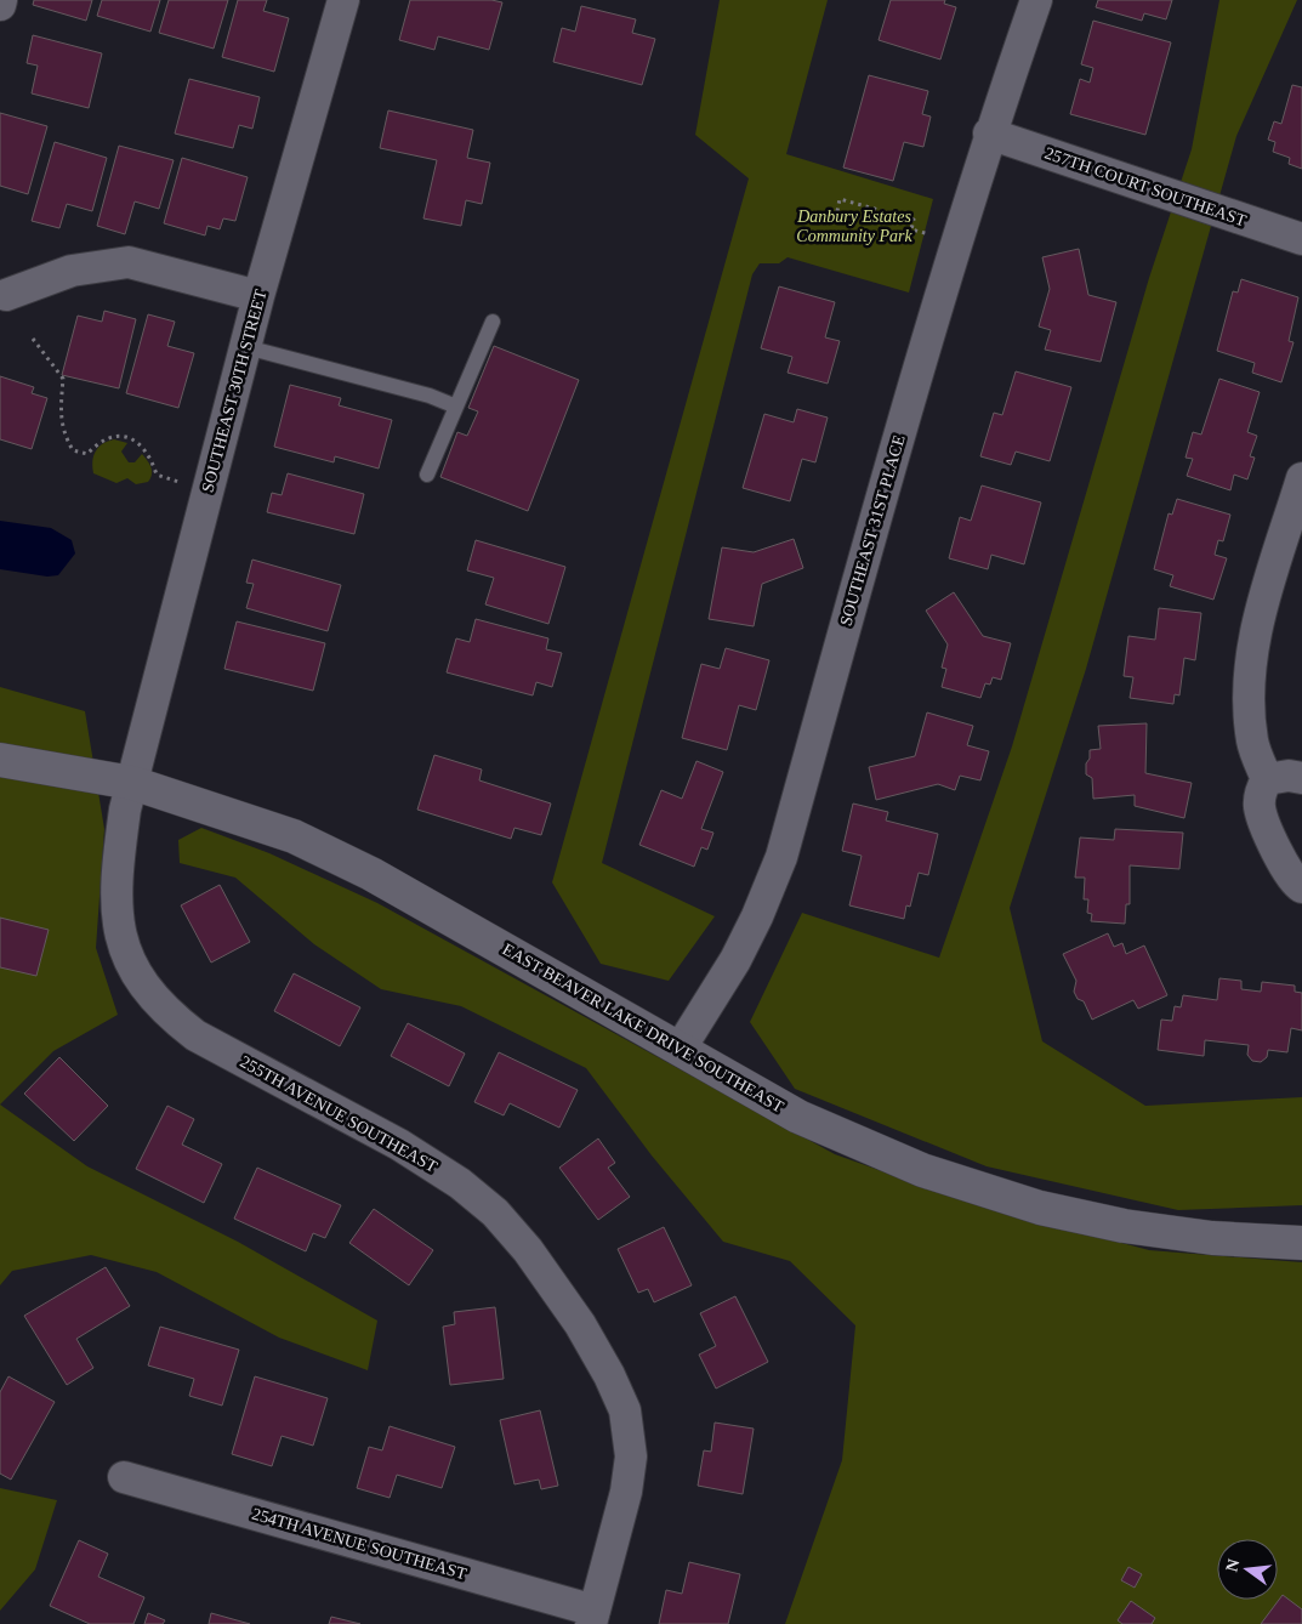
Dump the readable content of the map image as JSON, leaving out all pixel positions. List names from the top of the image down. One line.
{"streets":{"street":["257TH COURT SOUTHEAST","SOUTHEAST 30TH STREET","SOUTHEAST 31ST PLACE","EAST BEAVER LAKE DRIVE SOUTHEAST","255TH AVENUE SOUTHEAST","254TH AVENUE SOUTHEAST"]},"crossings":[["257TH COURT SOUTHEAST","SOUTHEAST 31ST PLACE"],["SOUTHEAST 30TH STREET","EAST BEAVER LAKE DRIVE SOUTHEAST"],["SOUTHEAST 30TH STREET","255TH AVENUE SOUTHEAST"],["SOUTHEAST 31ST PLACE","EAST BEAVER LAKE DRIVE SOUTHEAST"],["EAST BEAVER LAKE DRIVE SOUTHEAST","255TH AVENUE SOUTHEAST"],["255TH AVENUE SOUTHEAST","254TH AVENUE SOUTHEAST"]],"parks":["Danbury Estates Community Park"],"north":"left"}
